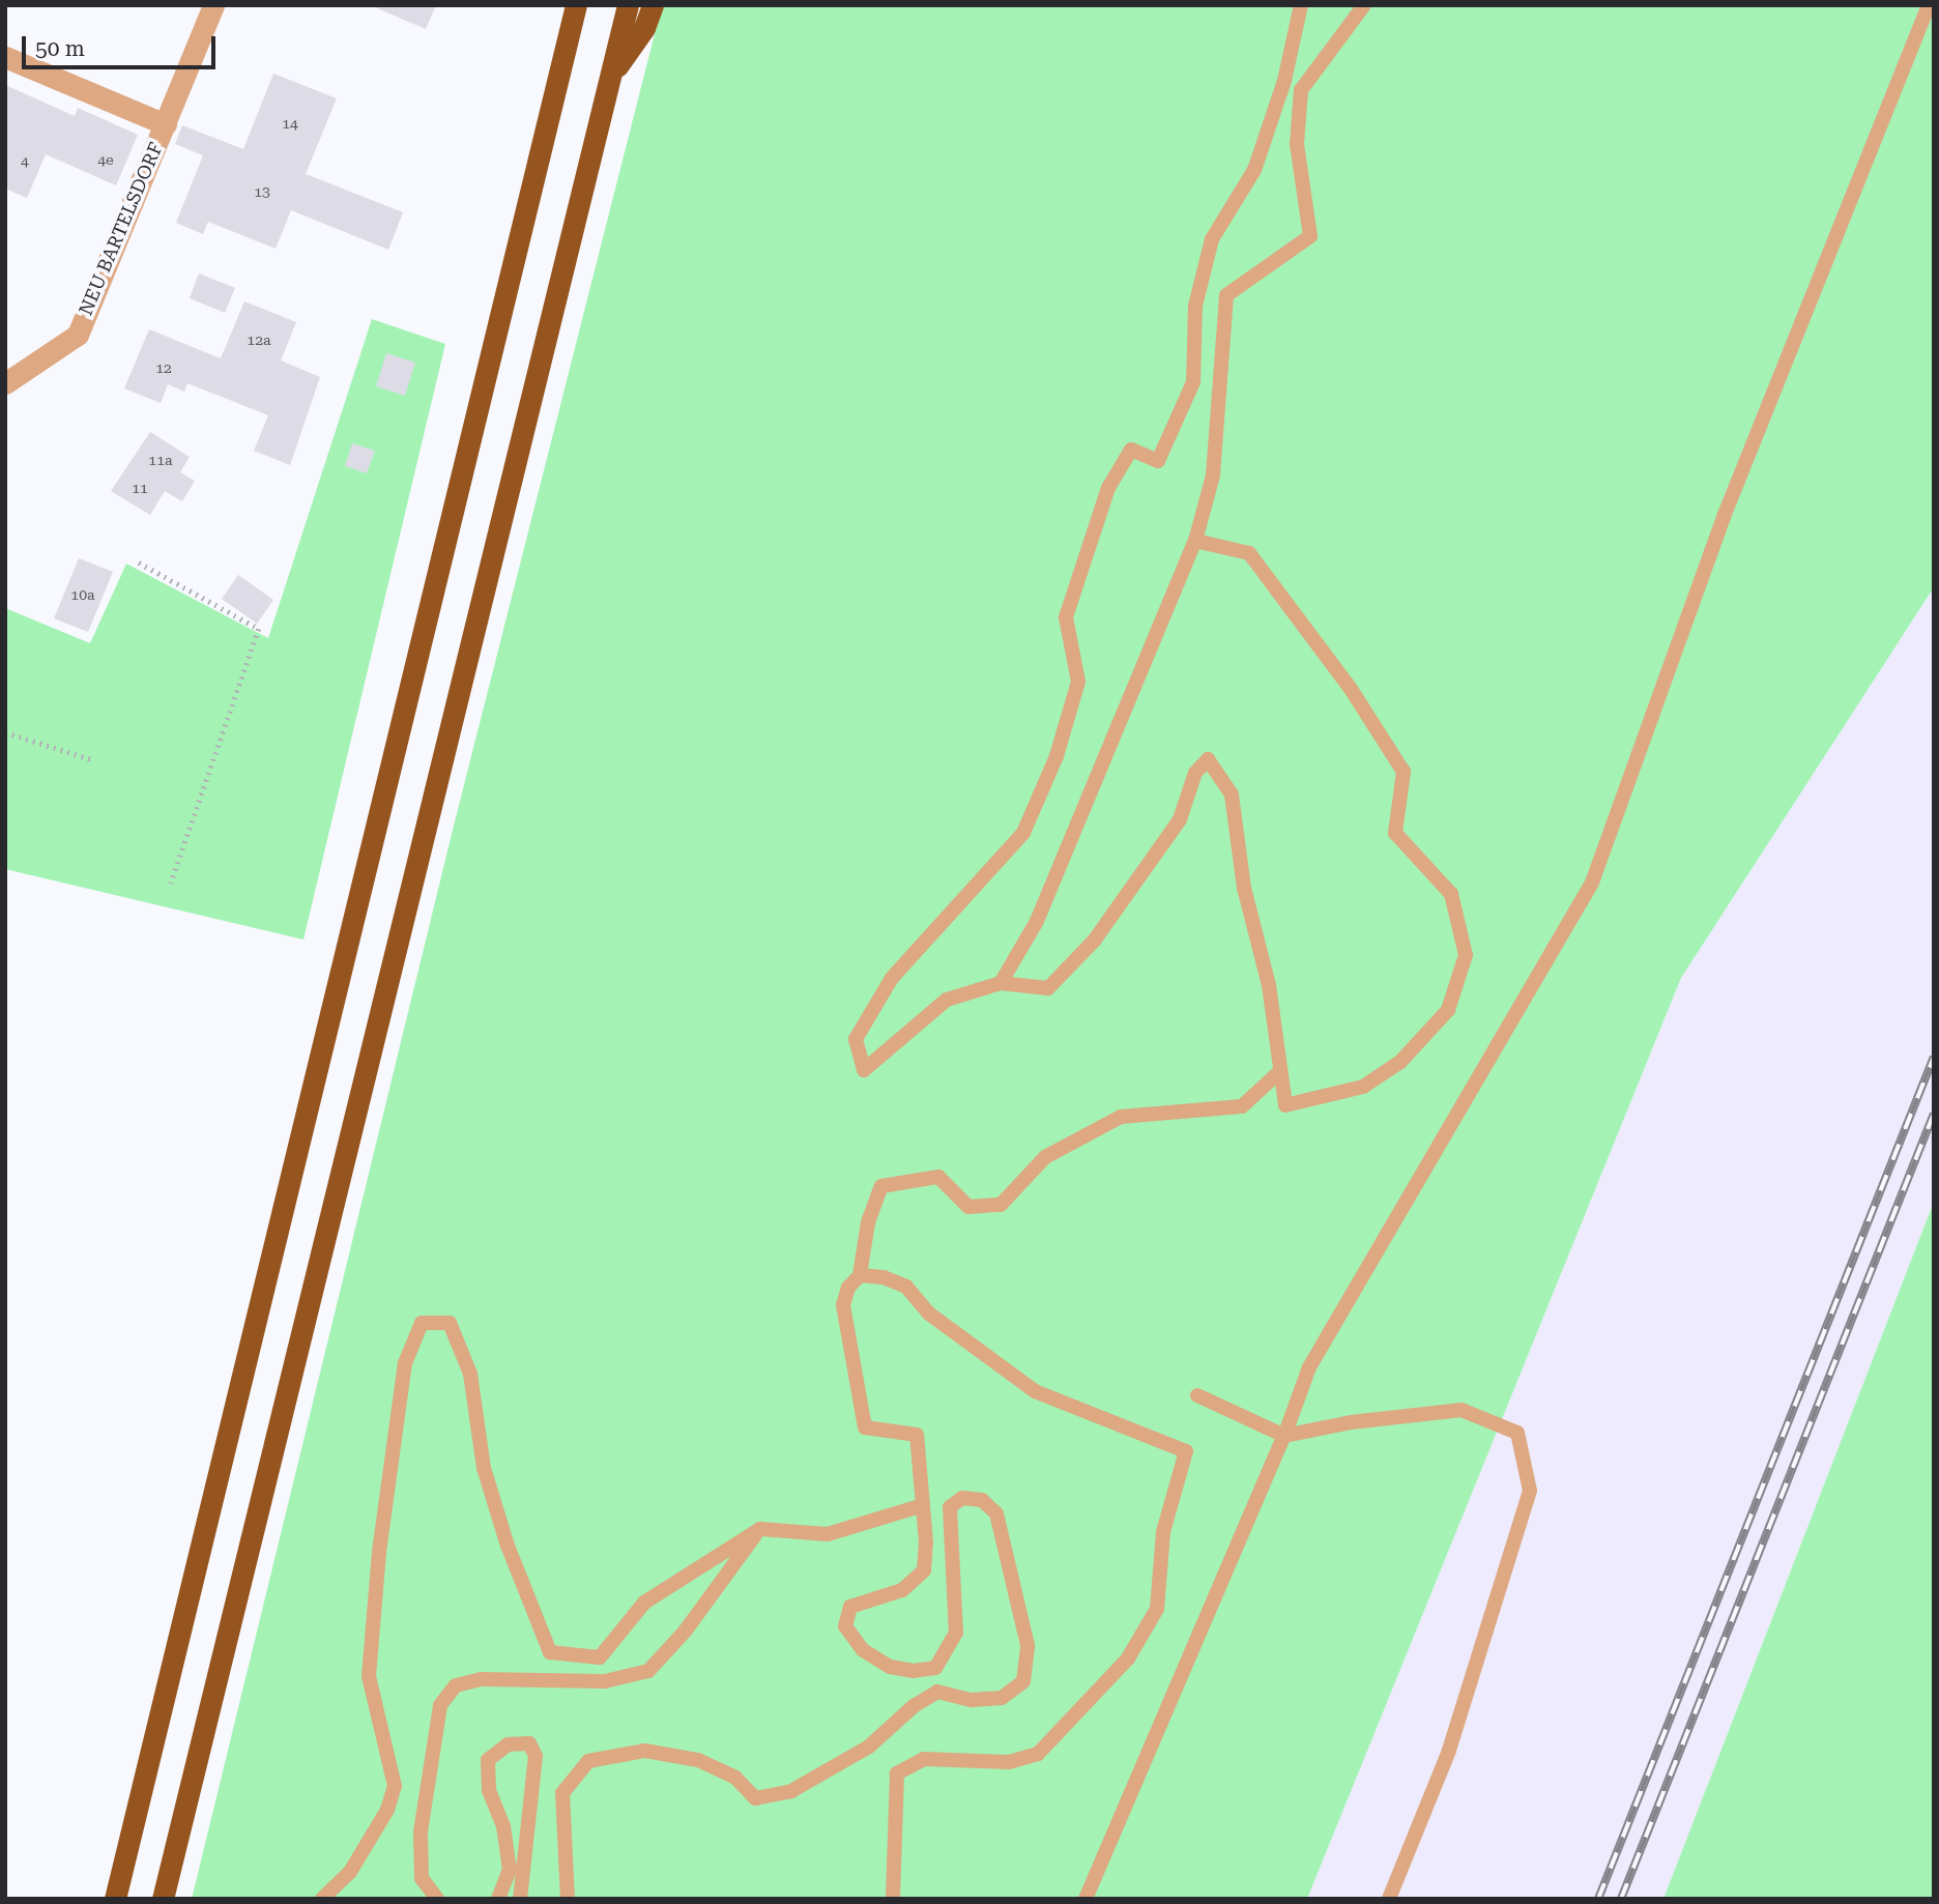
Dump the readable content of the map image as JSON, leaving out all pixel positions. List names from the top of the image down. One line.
{"streets":{"street":["NEU BARTELSDORF"]},"house_numbers":["14","4e","4","13","12a","12","11a","11","10a"],"scale_bar":"50 m"}
